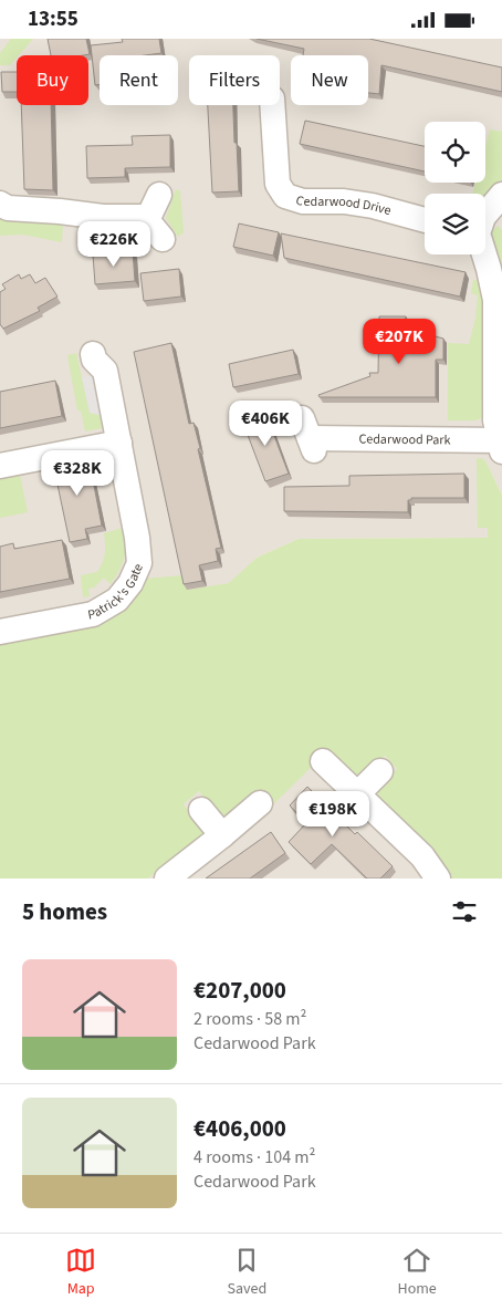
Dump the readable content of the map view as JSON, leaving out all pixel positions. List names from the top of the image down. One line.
{"streets":{"street":["Cedarwood Drive","Cedarwood Park","Patrick's Gate"]},"page":{"status":"13:55","chip":["Buy","Rent","Filters","New"],"price":["€226K","€207K","€406K","€328K","€198K"],"heading":"5 homes","list":[{"name":"€207,000","note":"2 rooms · 58 m² · Cedarwood Park"},{"name":"€406,000","note":"4 rooms · 104 m² · Cedarwood Park"}],"tabs":["Map","Saved","Home"]}}
